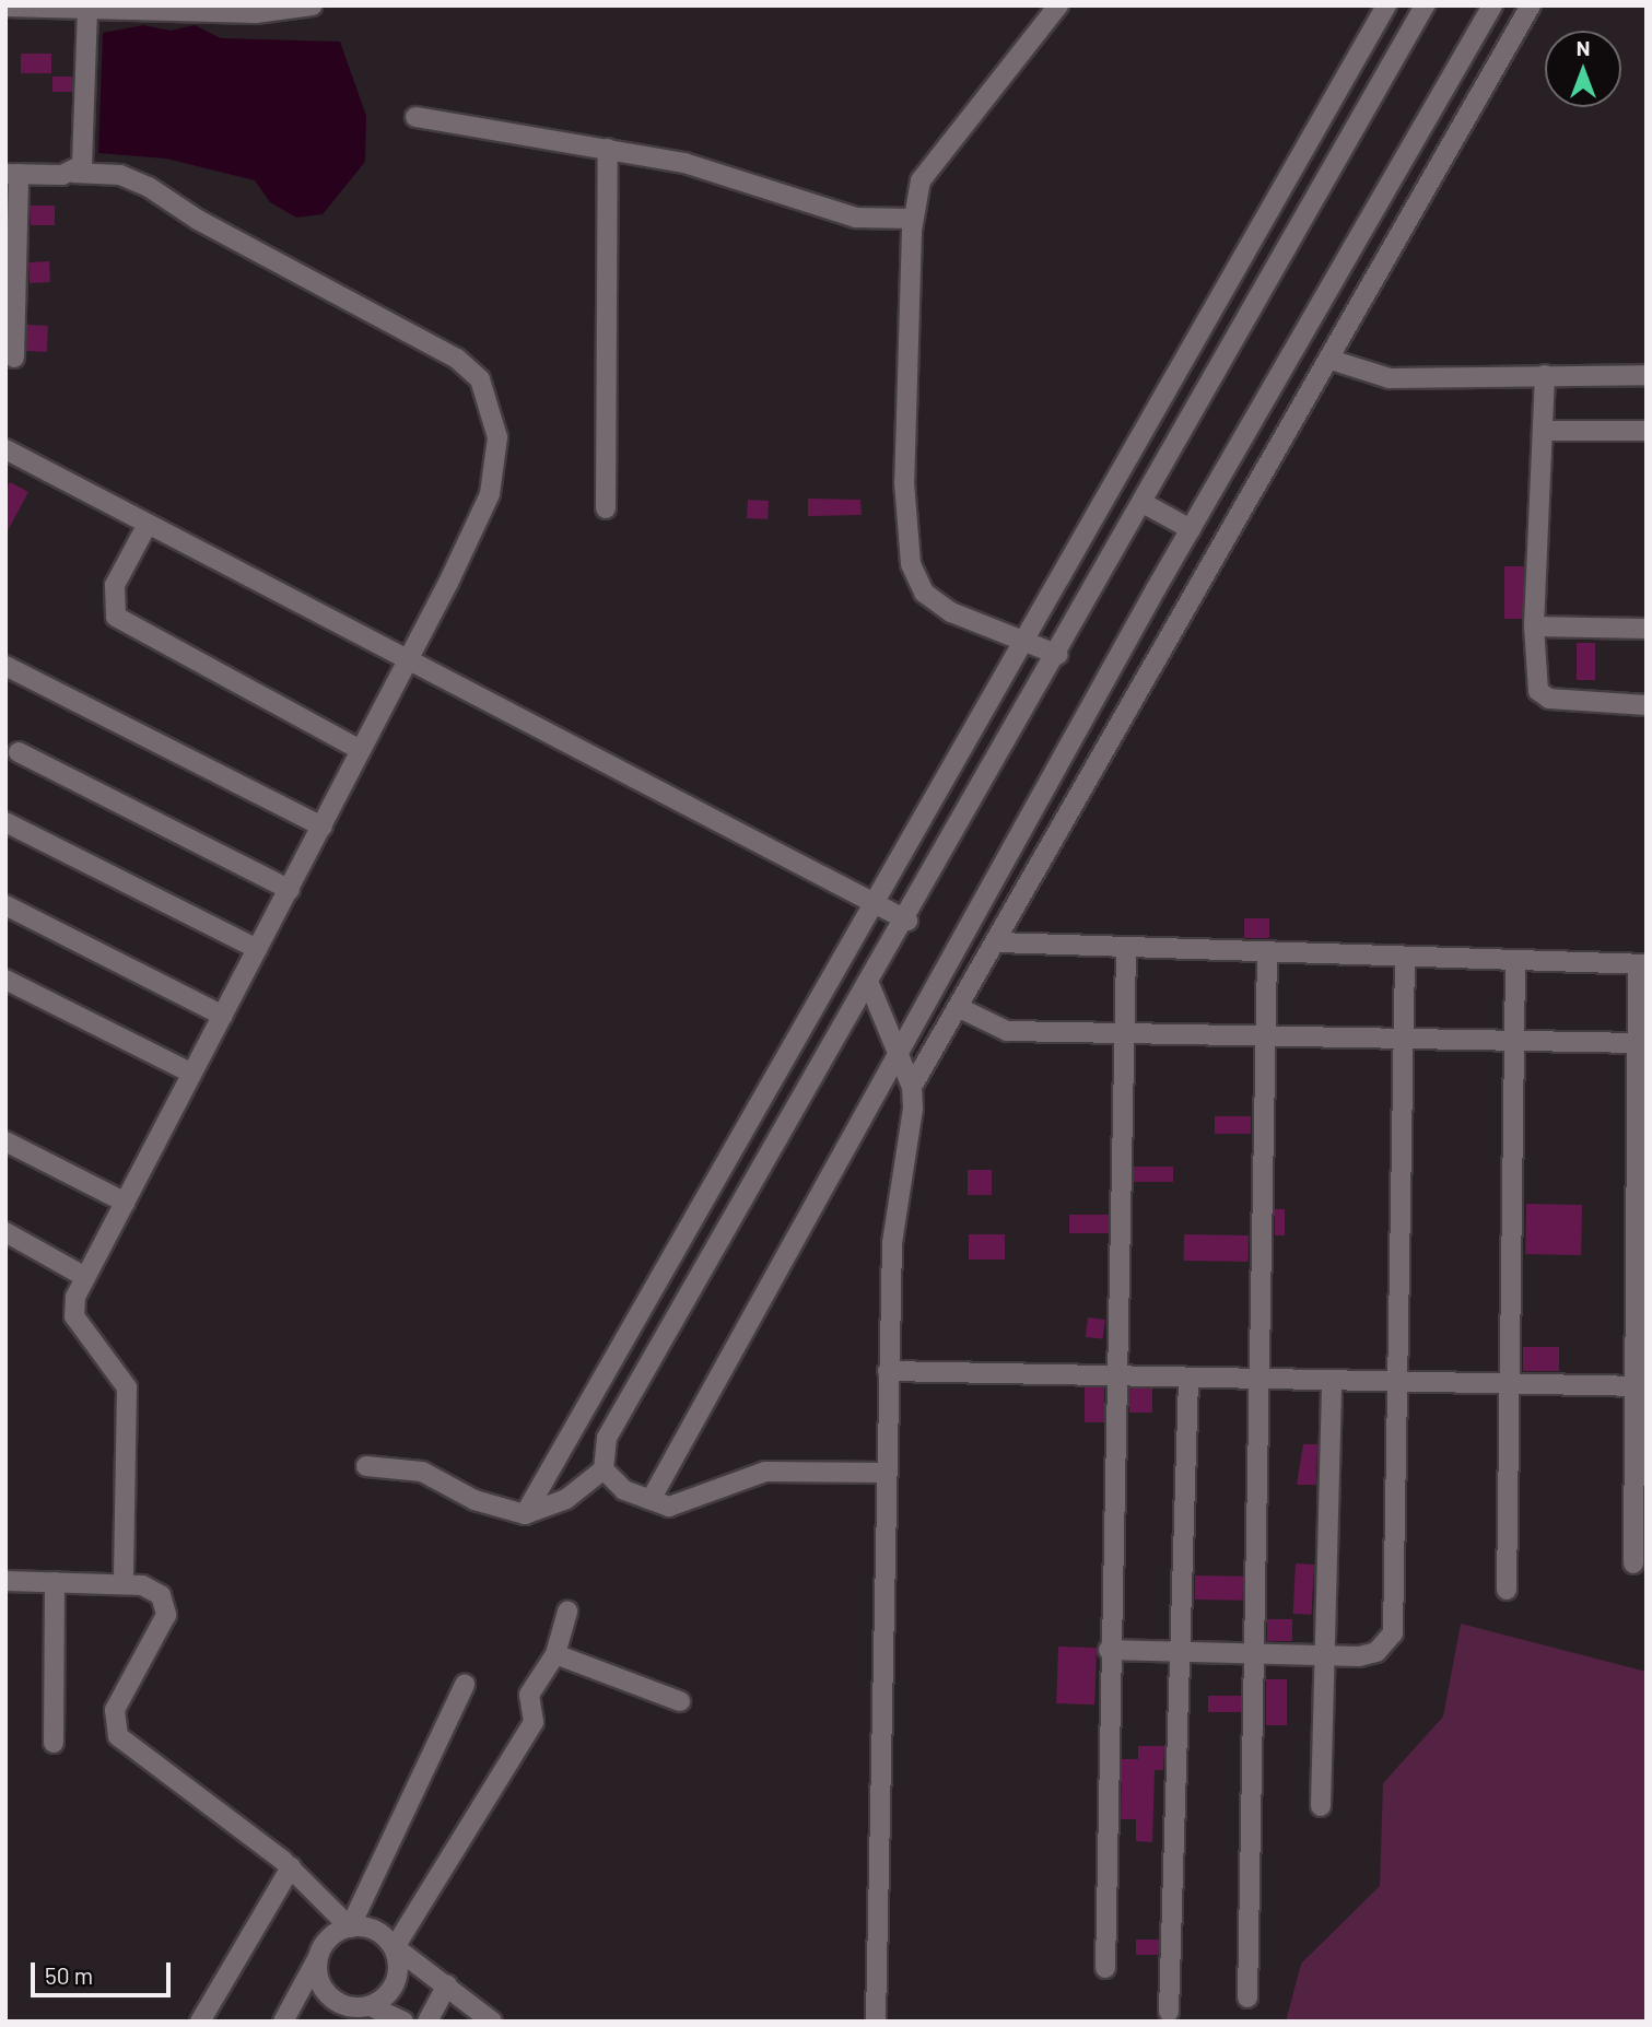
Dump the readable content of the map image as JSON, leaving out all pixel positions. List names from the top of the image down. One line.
{"scale_bar":"50 m","north":"top"}
